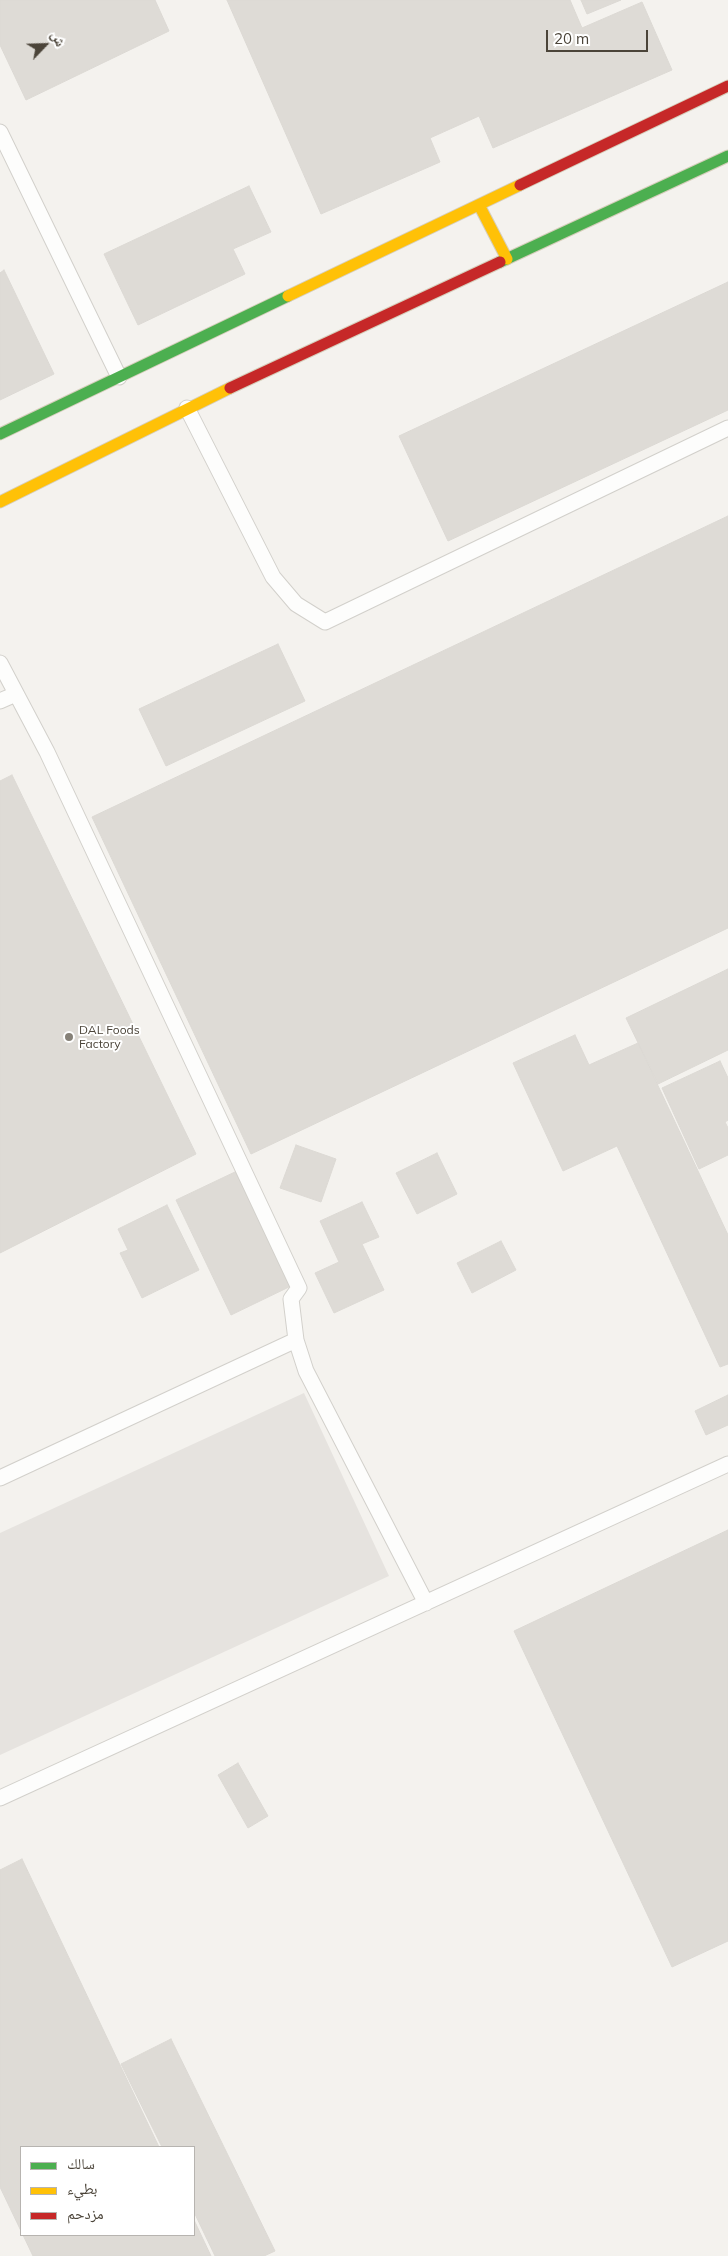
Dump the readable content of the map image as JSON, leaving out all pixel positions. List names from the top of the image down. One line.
{"places":["DAL Foods Factory"],"legend":["سالك","بطيء","مزدحم"],"scale_bar":"20 m","north":"top right"}
